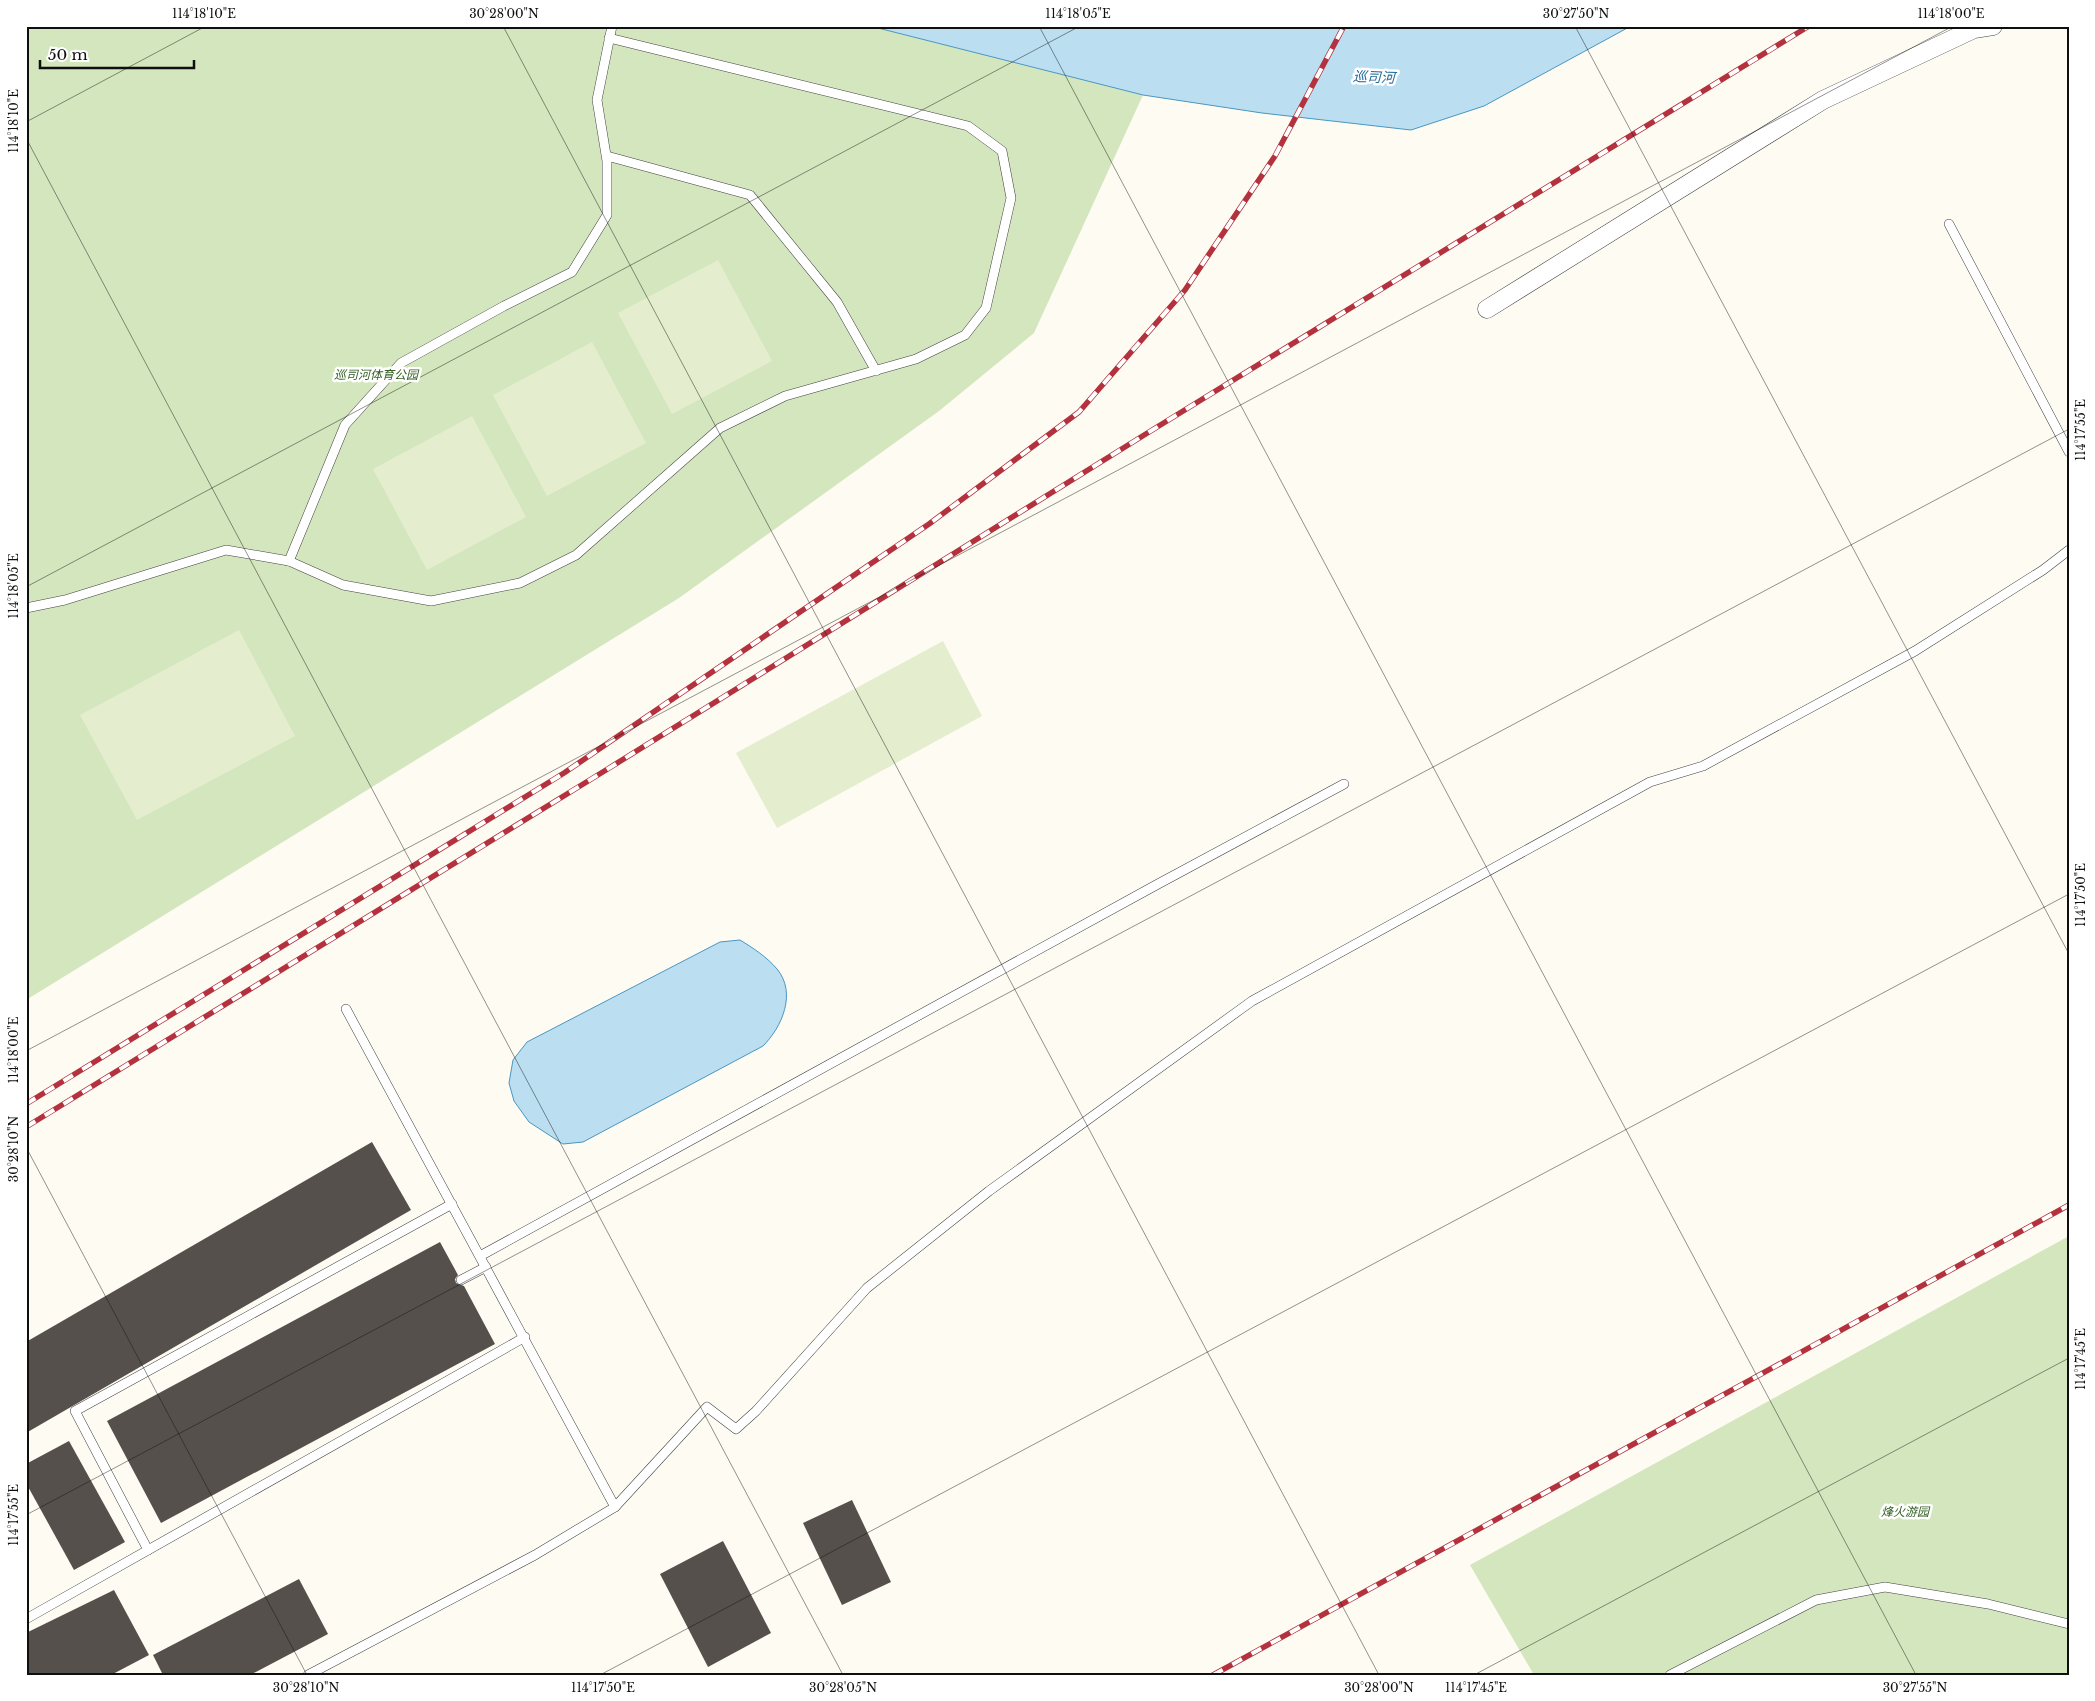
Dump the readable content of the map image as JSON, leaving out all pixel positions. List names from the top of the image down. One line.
{"water":["巡司河"],"parks":["巡司河体育公园","烽火游园"],"scale_bar":"50 m","coordinates":["114°18'10\"E","30°28'00\"N","114°18'05\"E","30°27'50\"N","114°18'00\"E","114°17'55\"E","114°17'50\"E","30°28'10\"N","114°17'45\"E","30°28'05\"N","30°27'55\"N"]}
